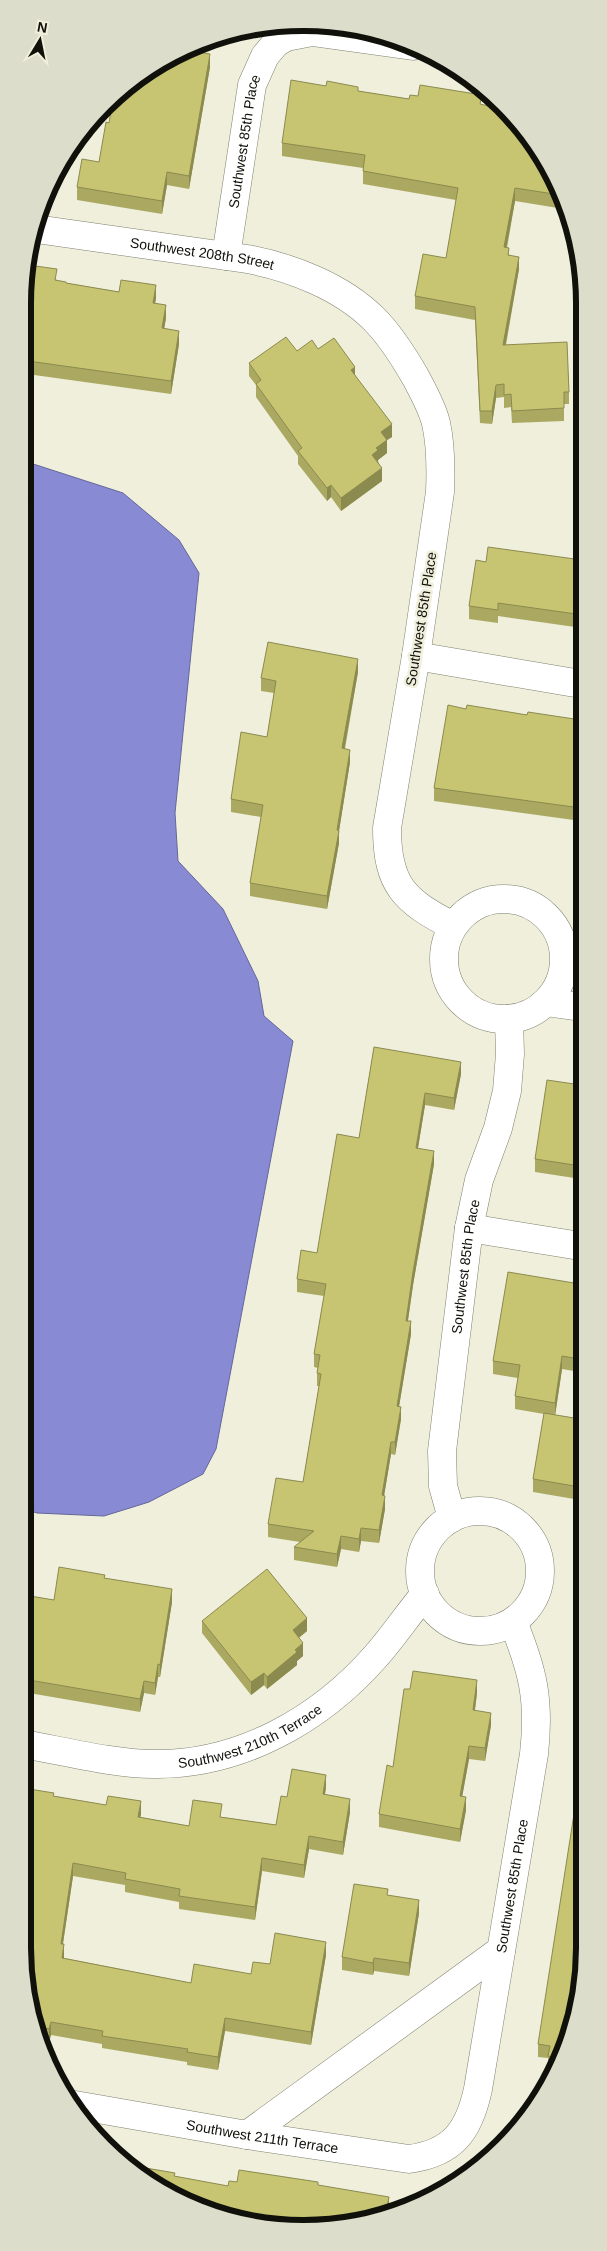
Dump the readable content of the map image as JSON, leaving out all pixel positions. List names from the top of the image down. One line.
{"streets":{"street":["Southwest 85th Place","Southwest 208th Street","Southwest 210th Terrace","Southwest 211th Terrace"]},"crossings":[["Southwest 85th Place","Southwest 208th Street"],["Southwest 85th Place","Southwest 210th Terrace"],["Southwest 85th Place","Southwest 211th Terrace"]],"north":"top"}
